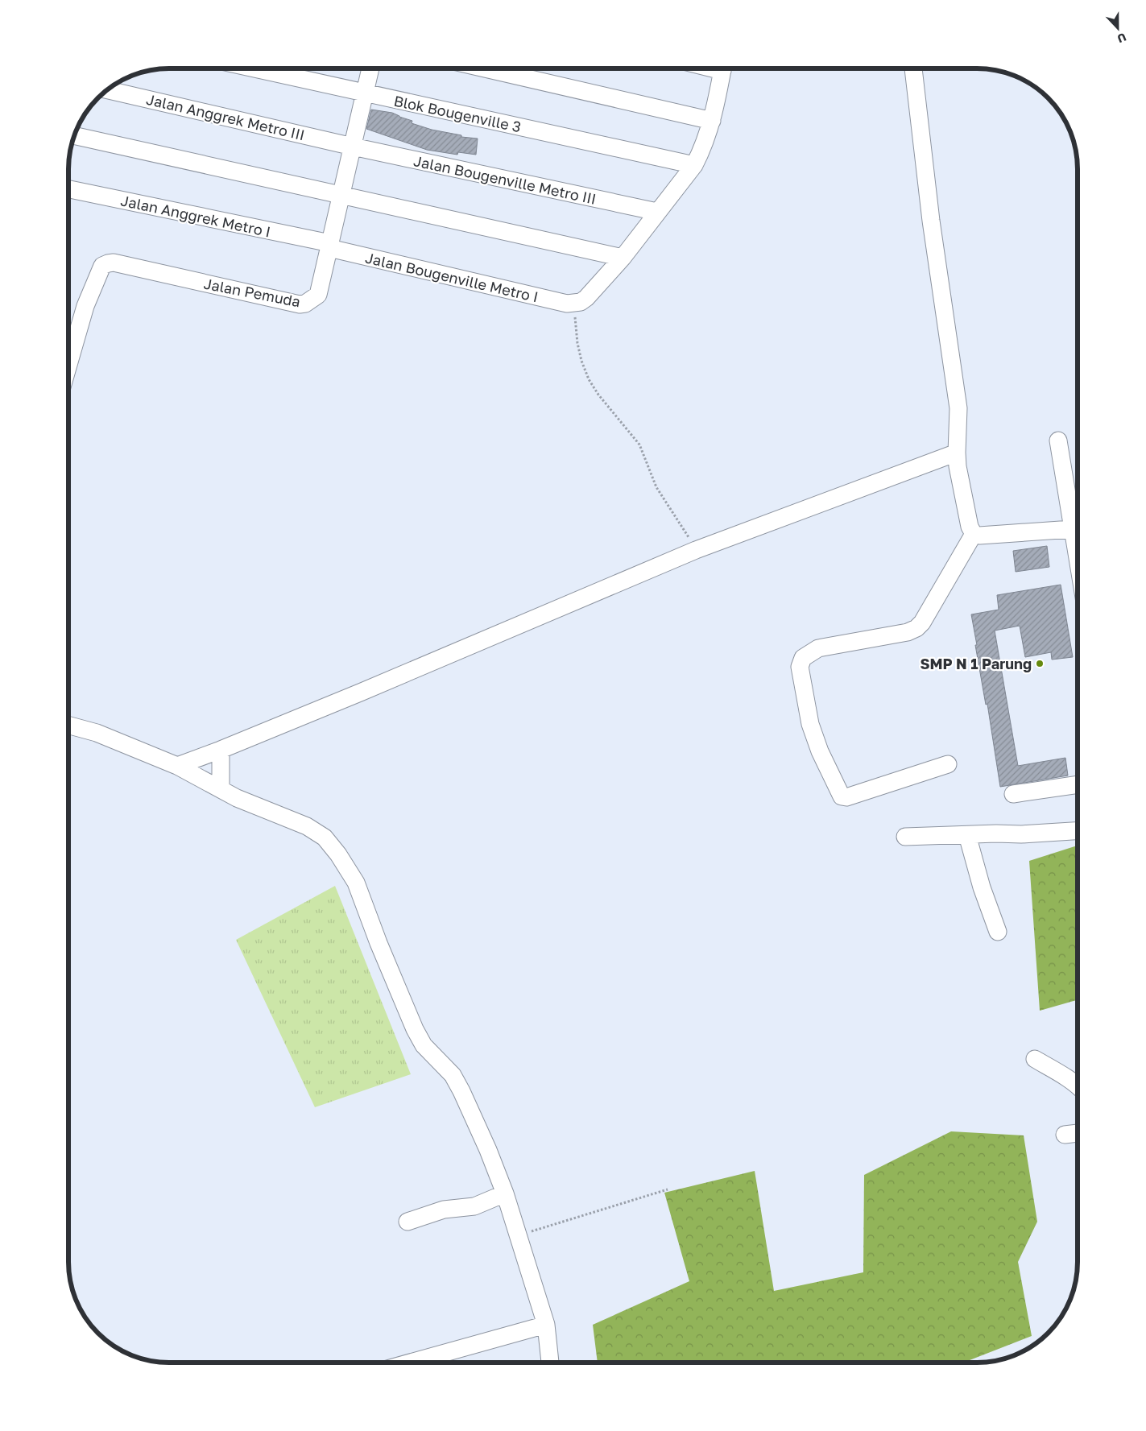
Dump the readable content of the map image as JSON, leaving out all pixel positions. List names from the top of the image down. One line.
{"streets":{"street":["Blok Bougenville 3","Jalan Anggrek Metro III","Jalan Bougenville Metro III","Jalan Anggrek Metro I","Jalan Bougenville Metro I","Jalan Pemuda"]},"crossings":[["Blok Bougenville 3","Jalan Pemuda"],["Jalan Anggrek Metro III","Jalan Bougenville Metro III"],["Jalan Anggrek Metro III","Jalan Pemuda"],["Jalan Bougenville Metro III","Jalan Pemuda"],["Jalan Anggrek Metro I","Jalan Bougenville Metro I"],["Jalan Anggrek Metro I","Jalan Pemuda"],["Jalan Bougenville Metro I","Jalan Pemuda"]],"places":["SMP N 1 Parung"],"north":"bottom"}
